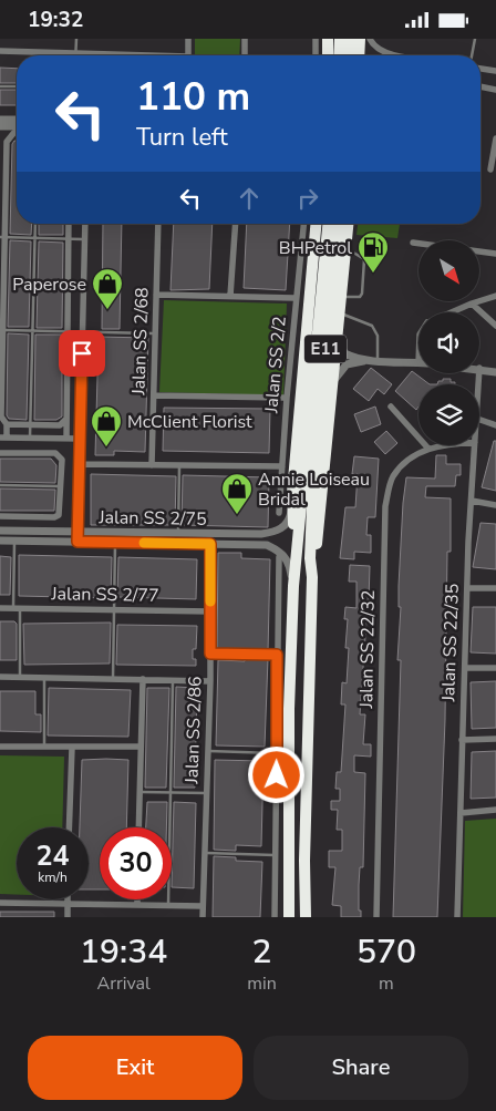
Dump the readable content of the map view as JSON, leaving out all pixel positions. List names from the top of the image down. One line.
{"streets":{"highway":["E11"],"street":["Jalan SS 2/68","Jalan SS 2/2","Jalan SS 2/75","Jalan SS 2/77","Jalan SS 22/35","Jalan SS 22/32","Jalan SS 2/86"]},"crossings":[["E11","Jalan SS 2/75"],["Jalan SS 2/75","Jalan SS 2/86"],["Jalan SS 2/77","Jalan SS 2/86"]],"places":{"fuel station":["BHPetrol"],"shop":["Paperose","McClient Florist","Annie Loiseau Bridal"]},"north":"bottom right","page":{"status":"19:32","turn":["110 m","Turn left"],"speed":"24 km/h","limit":"30","eta":["19:34","Arrival","2","min","570","m"],"buttons":["Exit","Share"]}}
